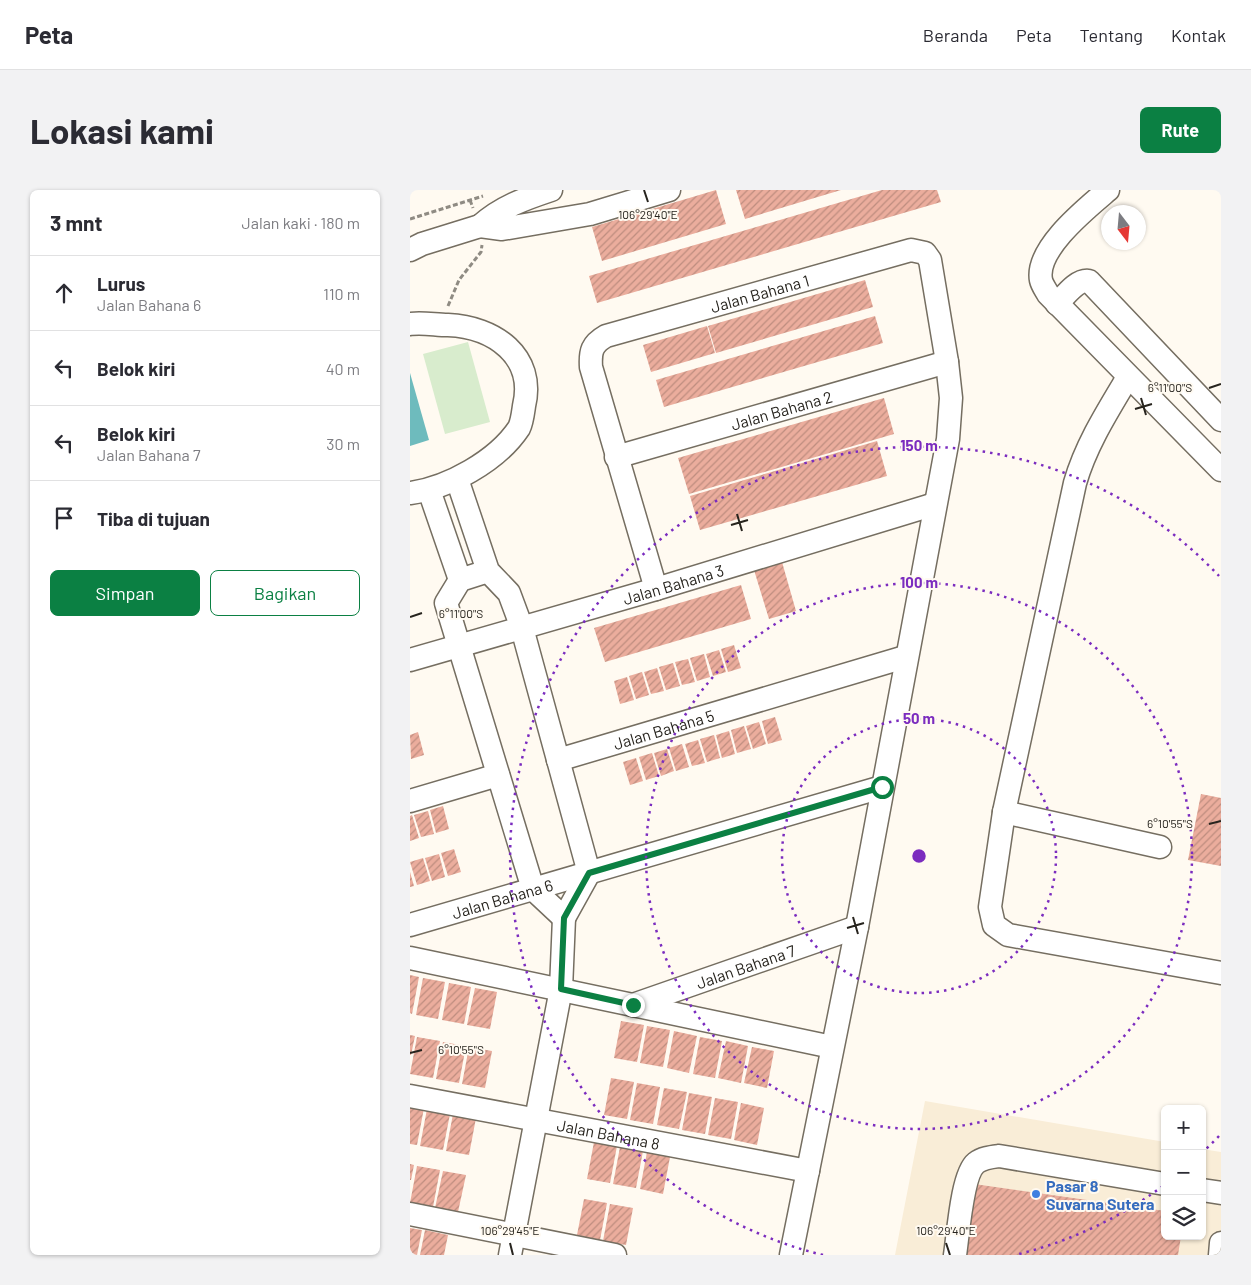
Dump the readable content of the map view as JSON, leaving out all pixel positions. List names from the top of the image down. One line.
{"streets":{"street":["Jalan Bahana 1","Jalan Bahana 2","Jalan Bahana 3","Jalan Bahana 5","Jalan Bahana 6","Jalan Bahana 7","Jalan Bahana 8"]},"crossings":[["Jalan Bahana 1","Jalan Bahana 2"]],"places":["Pasar 8 Suvarna Sutera"],"north":"bottom","page":{"header":"Peta","nav":["Beranda","Peta","Tentang","Kontak"],"buttons":["Rute",["Simpan","Bagikan"]],"title":"Lokasi kami","heading":["3 mnt","Jalan kaki · 180 m"],"list":[["Lurus","Jalan Bahana 6","110 m"],["Belok kiri","40 m"],["Belok kiri","Jalan Bahana 7","30 m"],"Tiba di tujuan"],"map_buttons":["+","−"]},"coordinates":["106°29'40\"E","6°11'00\"S","6°10'55\"S","106°29'45\"E"],"rings":["150 m","100 m","50 m"]}
